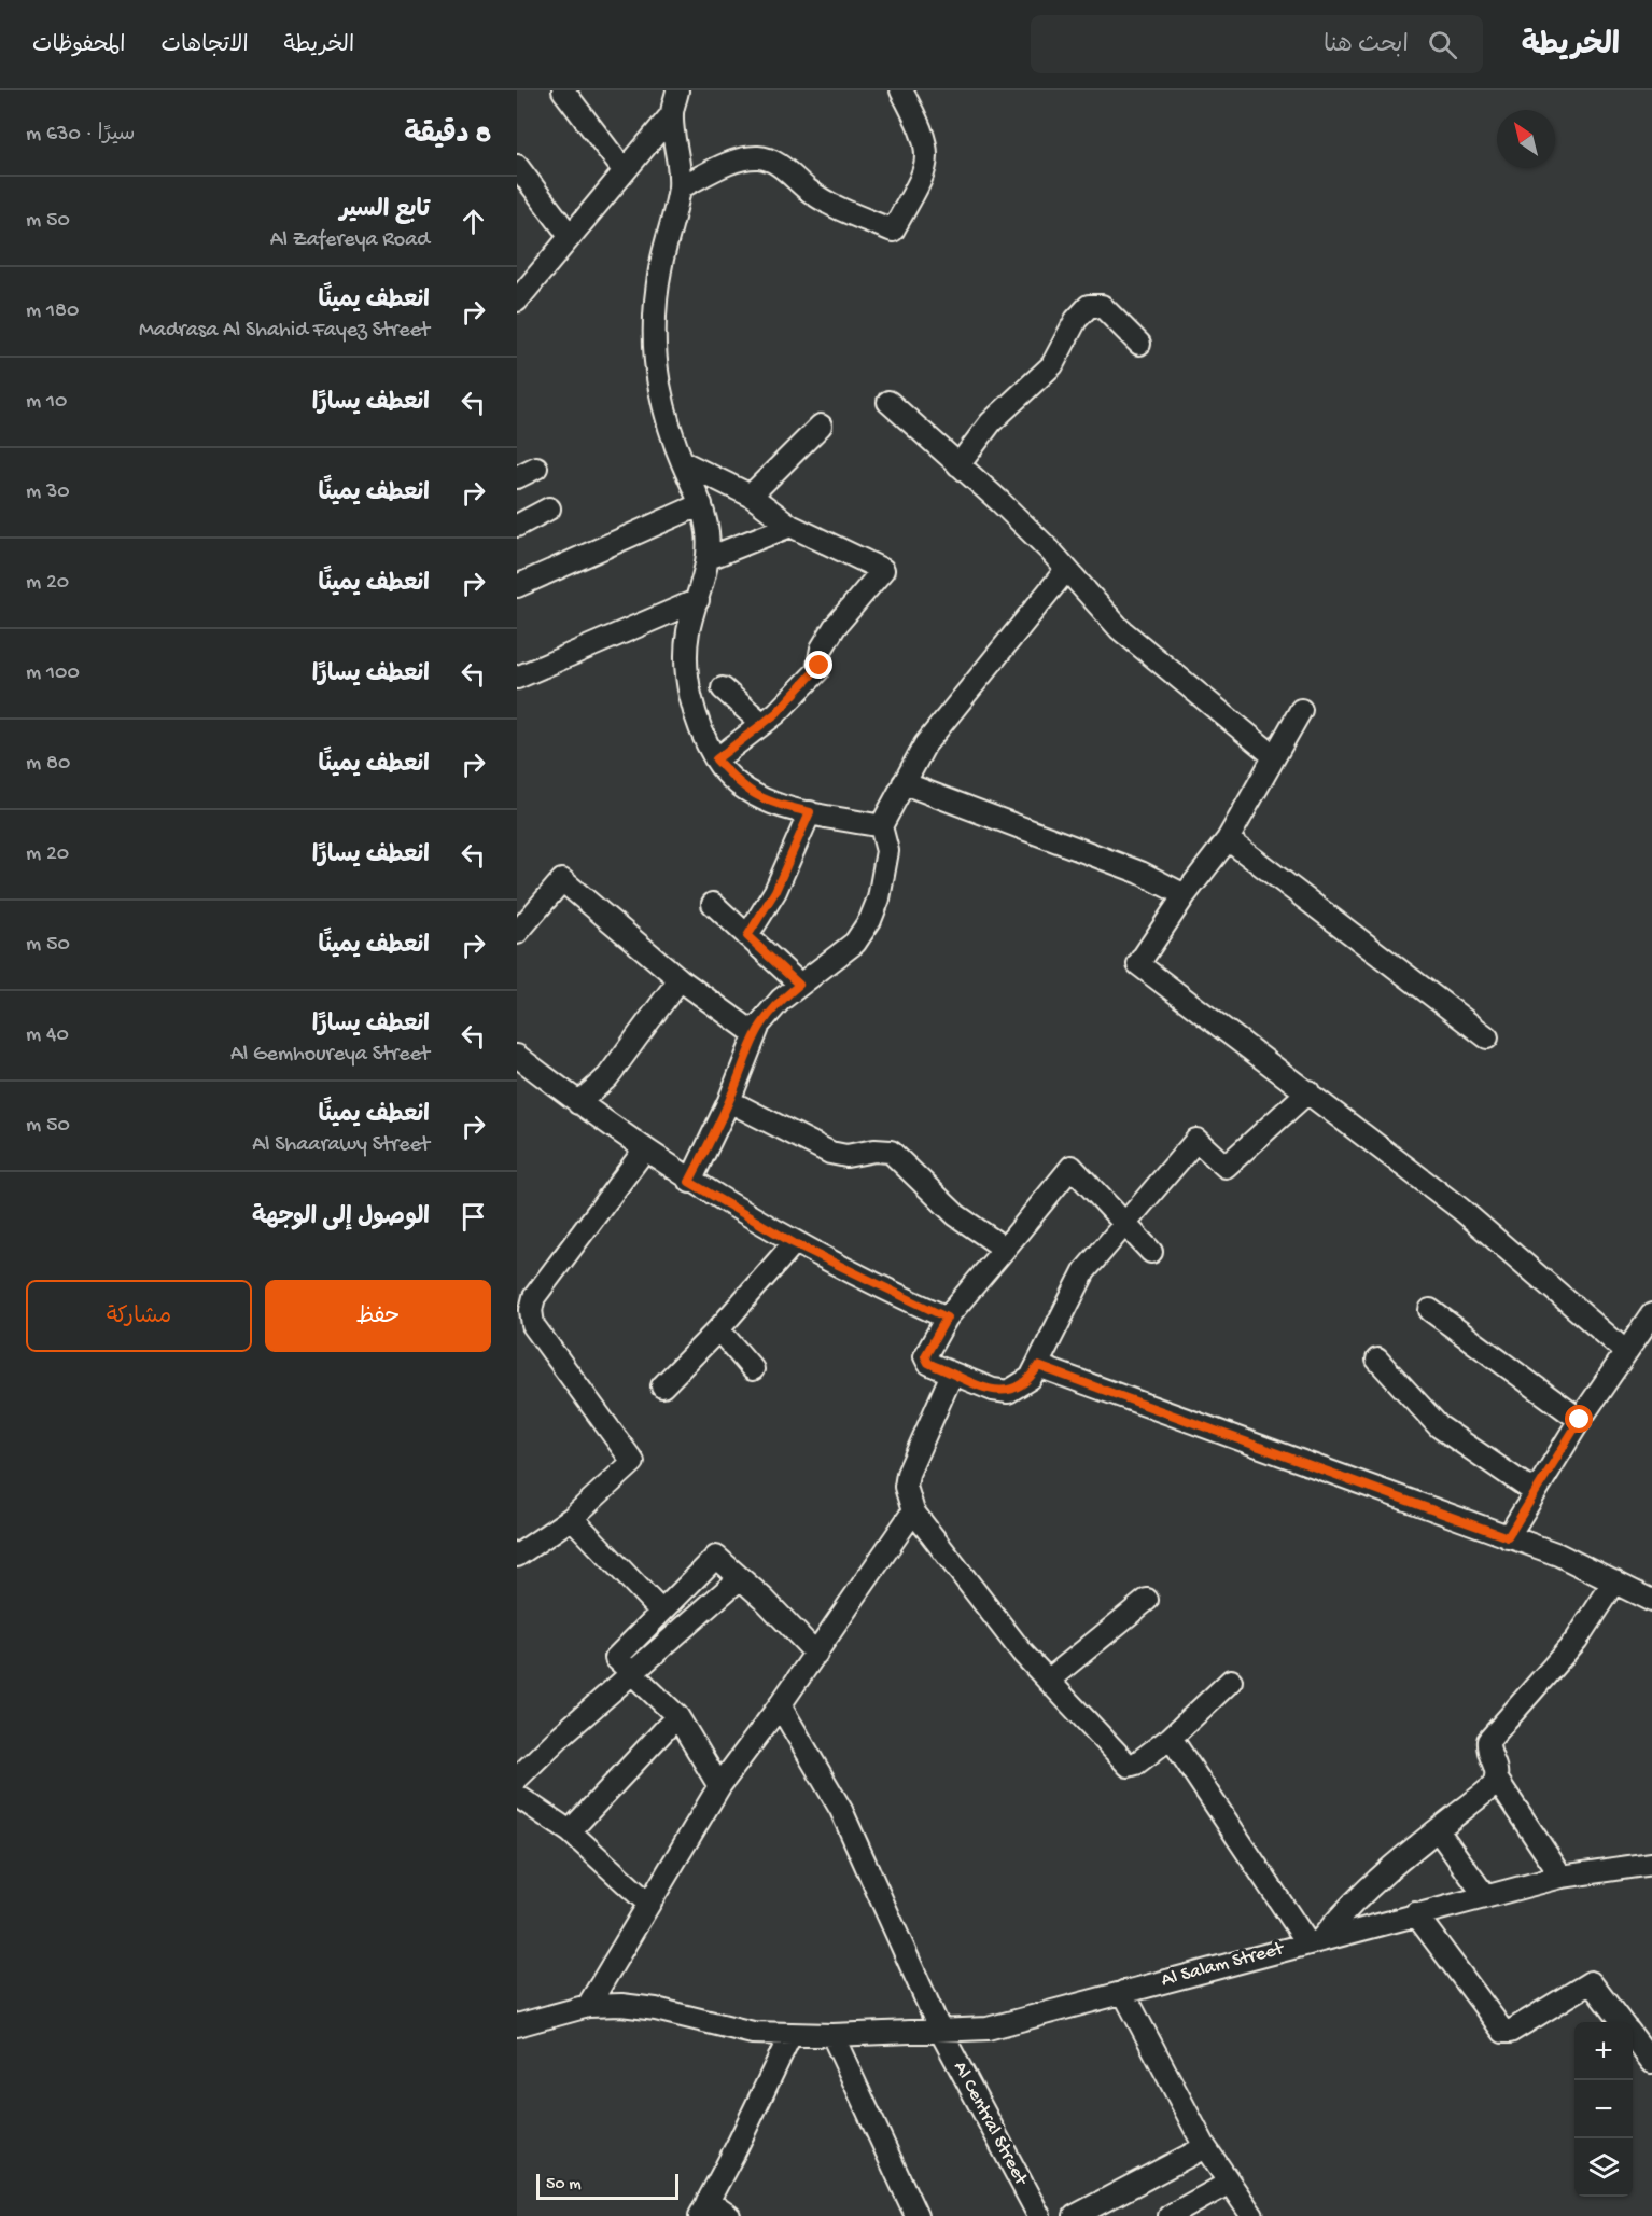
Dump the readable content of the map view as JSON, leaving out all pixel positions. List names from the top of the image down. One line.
{"streets":{"street":["Al Salam Street","Al Central Street"]},"crossings":[["Al Salam Street","Al Central Street"]],"scale_bar":"50 m","north":"top left","page":{"header":"الخريطة","search":"ابحث هنا","nav":["الخريطة","الاتجاهات","المحفوظات"],"heading":["8 دقيقة","سيرًا · 630 m"],"list":[["تابع السير","Al Zafereya Road","50 m"],["انعطف يمينًا","Madrasa Al Shahid Fayez Street","180 m"],["انعطف يسارًا","10 m"],["انعطف يمينًا","30 m"],["انعطف يمينًا","20 m"],["انعطف يسارًا","100 m"],["انعطف يمينًا","80 m"],["انعطف يسارًا","20 m"],["انعطف يمينًا","50 m"],["انعطف يسارًا","Al Gemhoureya Street","40 m"],["انعطف يمينًا","Al Shaarawy Street","50 m"],"الوصول إلى الوجهة"],"buttons":["حفظ","مشاركة"],"map_buttons":["+","−"],"scale":"50 m"}}
